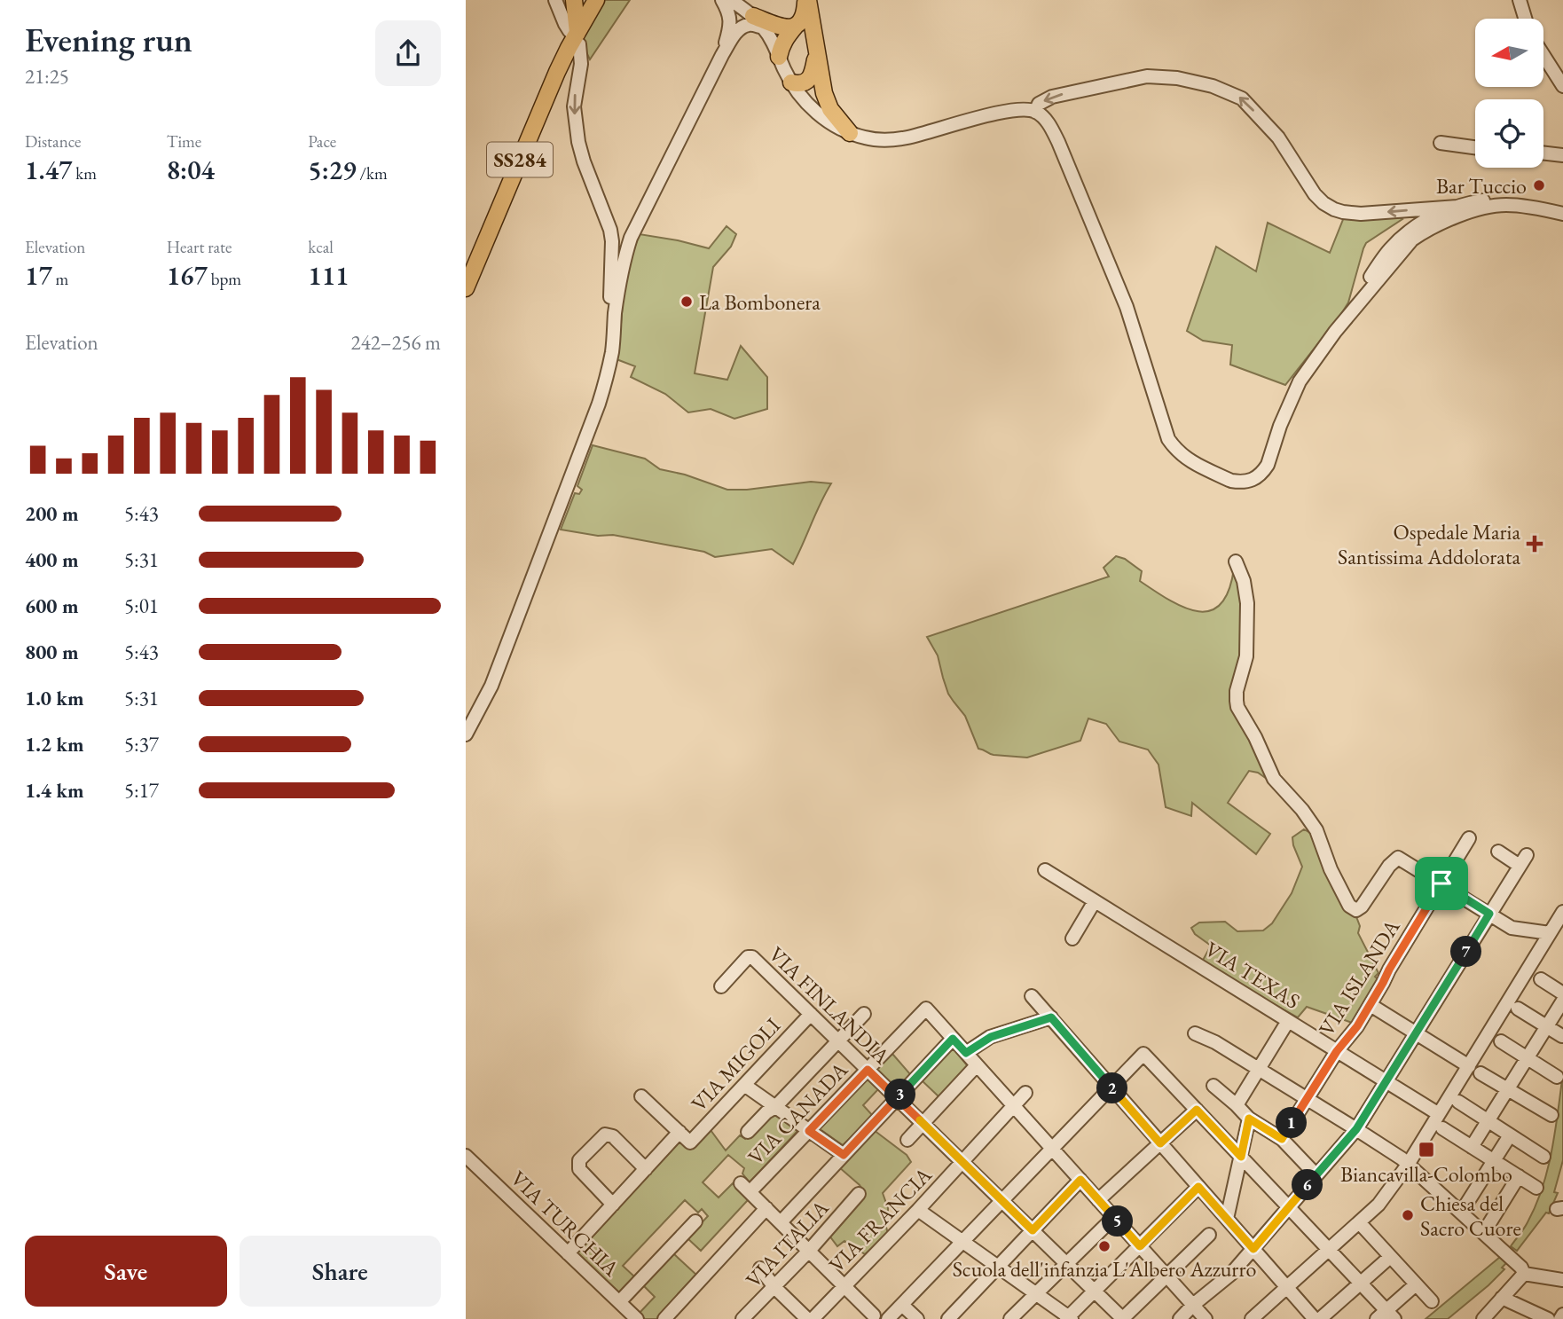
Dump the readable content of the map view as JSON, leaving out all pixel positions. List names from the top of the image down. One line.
{"streets":{"main road":["SS284"],"street":["VIA TEXAS","VIA ISLANDA","VIA FINLANDIA","VIA MIGOLI","VIA CANADA","VIA FRANCIA","VIA TURCHIA","VIA ITALIA"]},"crossings":[["VIA TEXAS","VIA ISLANDA"],["VIA FINLANDIA","VIA MIGOLI"],["VIA FINLANDIA","VIA CANADA"],["VIA FINLANDIA","VIA FRANCIA"]],"places":{"other":["Bar Tuccio","La Bombonera","Chiesa del Sacro Cuore","Scuola dell'infanzia L'Albero Azzurro"],"health":["Ospedale Maria Santissima Addolorata"],"transit":["Biancavilla-Colombo"]},"north":"left","page":{"heading":["Evening run","21:25"],"stats":[["Distance","1.47 km"],["Time","8:04"],["Pace","5:29 /km"],["Elevation","17 m"],["Heart rate","167 bpm"],["kcal","111"]],"chart":["Elevation","242–256 m"],"list":[{"name":"200 m","note":"5:43"},{"name":"400 m","note":"5:31"},{"name":"600 m","note":"5:01"},{"name":"800 m","note":"5:43"},{"name":"1.0 km","note":"5:31"},{"name":"1.2 km","note":"5:37"},{"name":"1.4 km","note":"5:17"}],"pins":["7","2","3","1","6","5"],"buttons":["Save","Share"]}}
